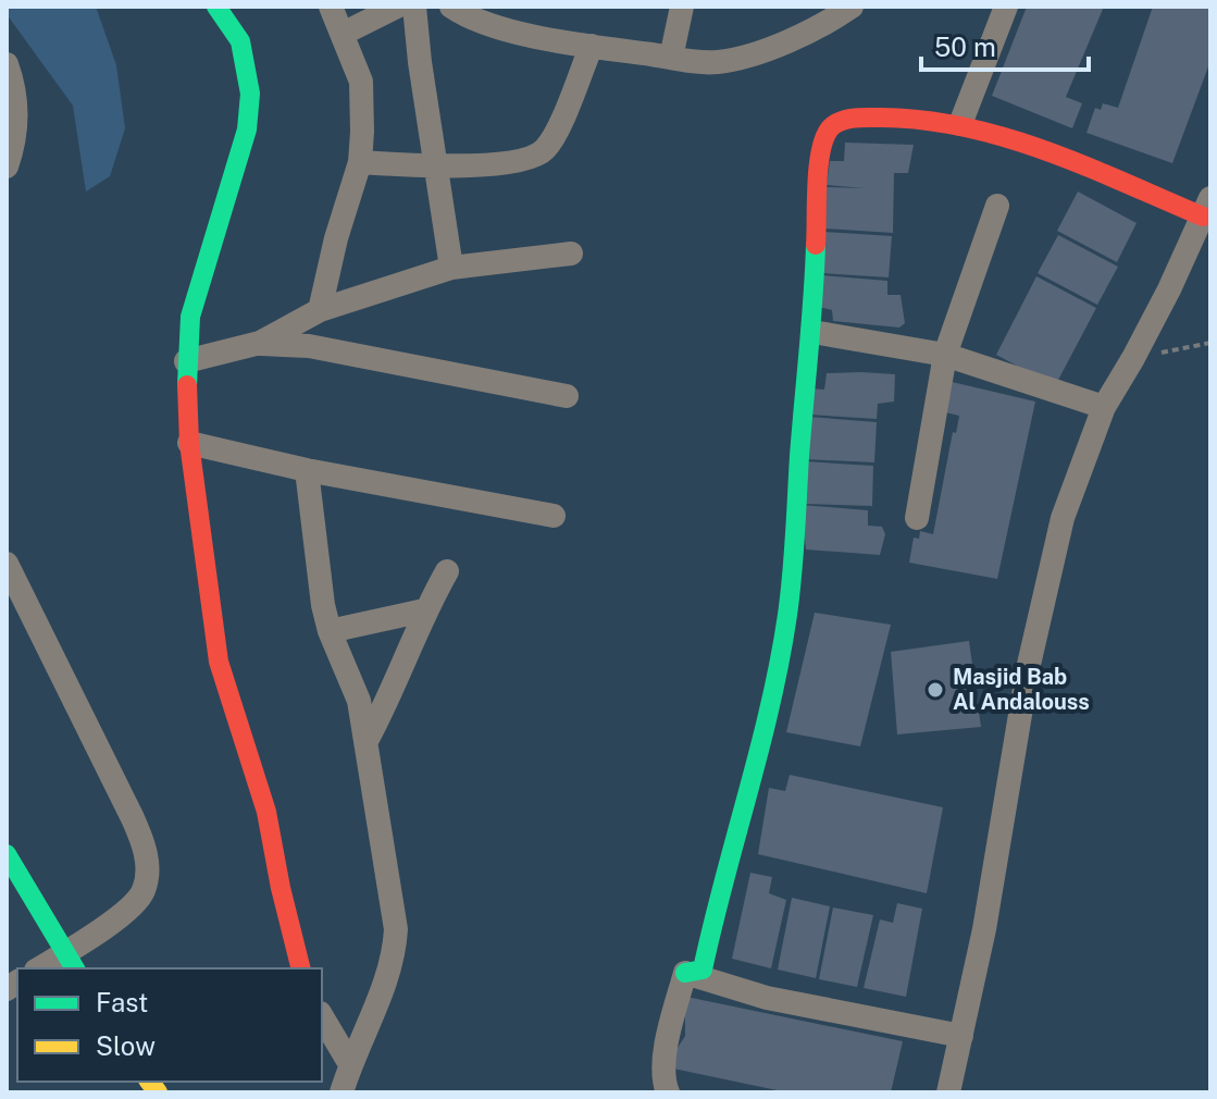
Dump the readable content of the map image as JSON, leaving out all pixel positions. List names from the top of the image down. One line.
{"places":["Masjid Bab Al Andalouss"],"legend":["Fast","Slow"],"scale_bar":"50 m"}
